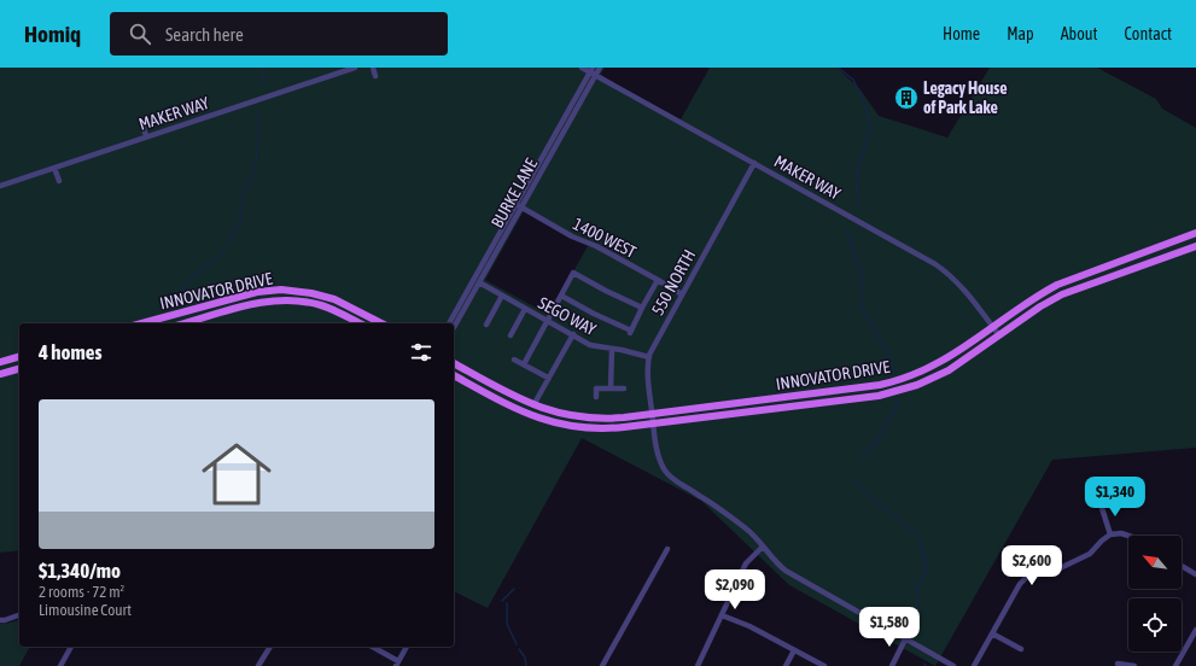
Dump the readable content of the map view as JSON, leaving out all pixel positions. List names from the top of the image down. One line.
{"streets":{"main road":["INNOVATOR DRIVE"],"street":["MAKER WAY","BURKE LANE","1400 WEST","550 NORTH","SEGO WAY"]},"crossings":[["MAKER WAY","BURKE LANE"],["MAKER WAY","550 NORTH"],["MAKER WAY","INNOVATOR DRIVE"],["BURKE LANE","1400 WEST"],["BURKE LANE","SEGO WAY"],["1400 WEST","550 NORTH"],["550 NORTH","INNOVATOR DRIVE"],["550 NORTH","SEGO WAY"]],"places":{"building":["Legacy House of Park Lake"]},"north":"top left","page":{"header":"Homiq","search":"Search here","nav":["Home","Map","About","Contact"],"heading":"4 homes","list":[{"name":"$1,340/mo","note":"2 rooms · 72 m² · Limousine Court"}],"price":["$1,340","$2,600","$2,090","$1,580"]}}
